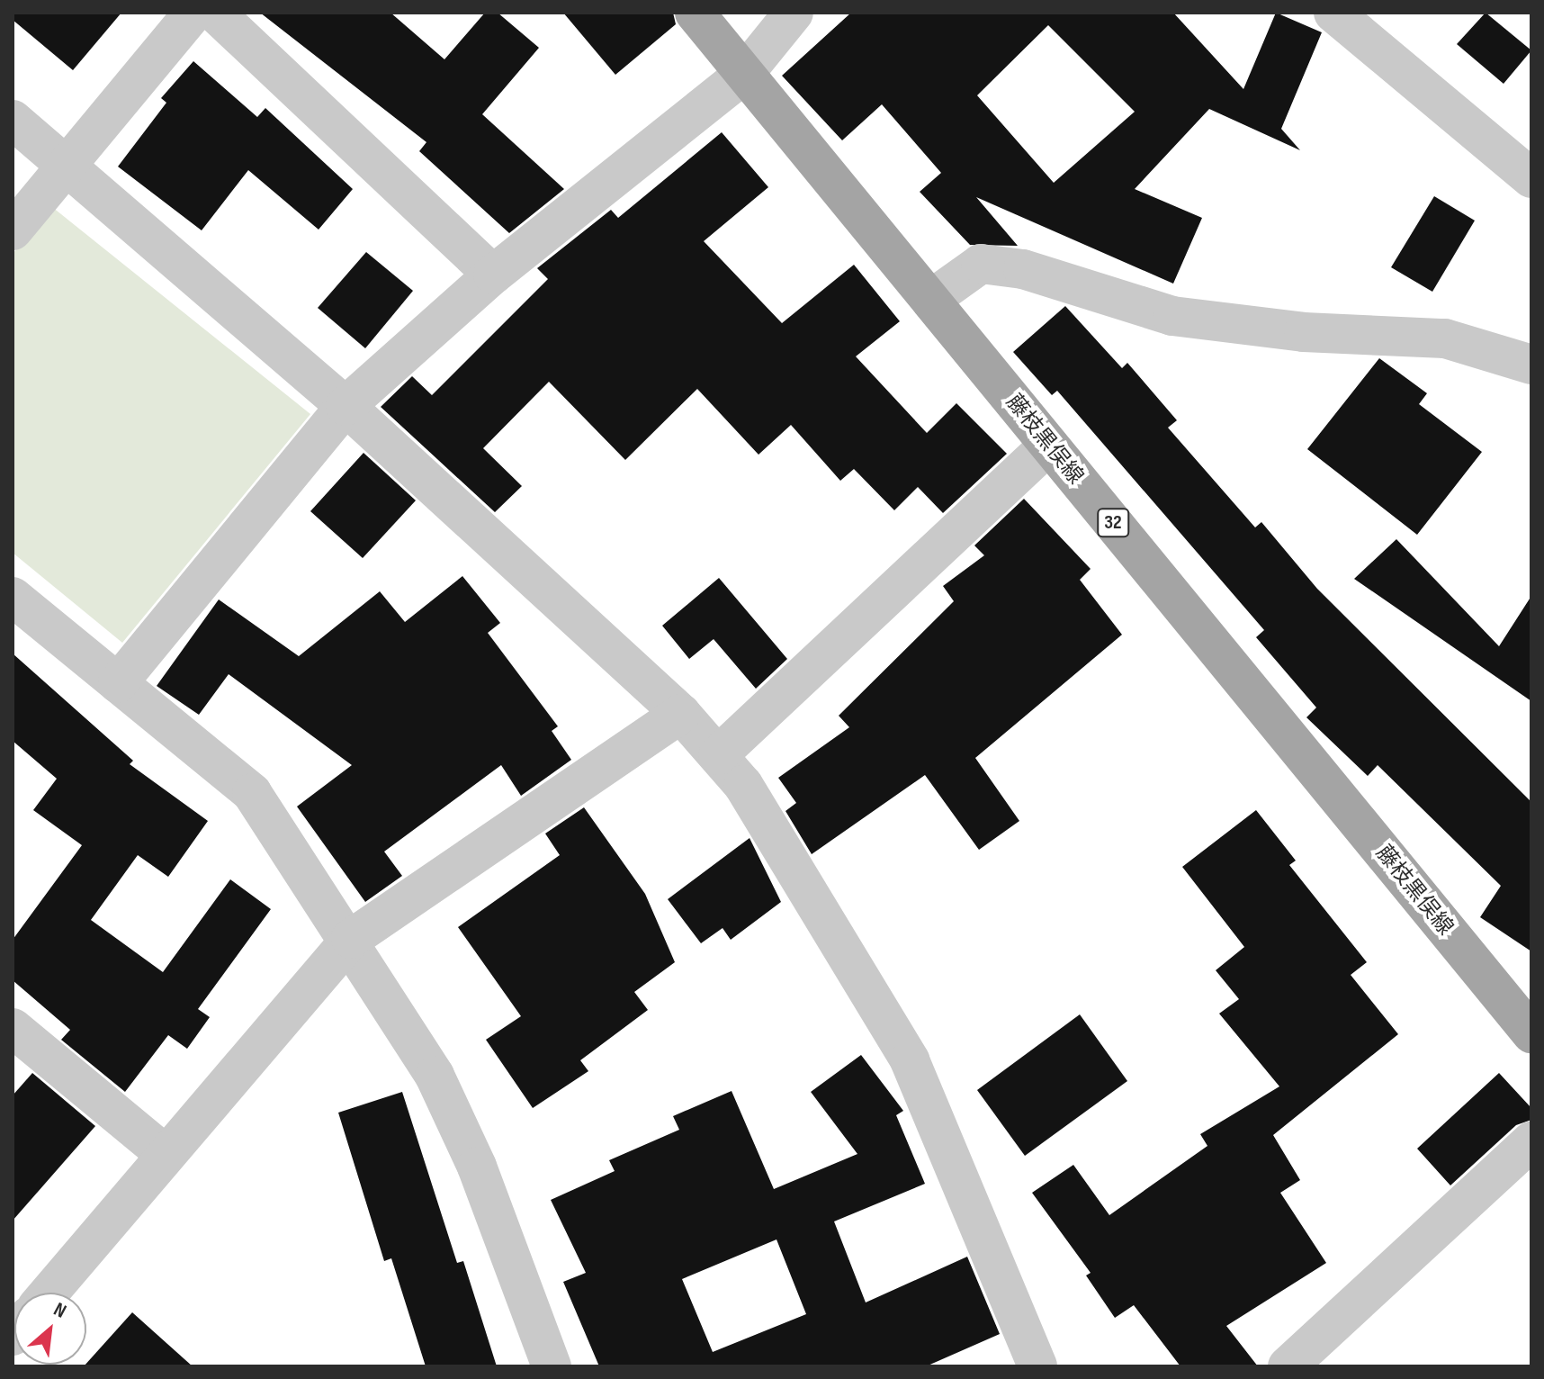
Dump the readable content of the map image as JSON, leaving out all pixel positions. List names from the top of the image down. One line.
{"streets":{"main road":["藤枝黒俣線","32"]},"north":"top right"}
